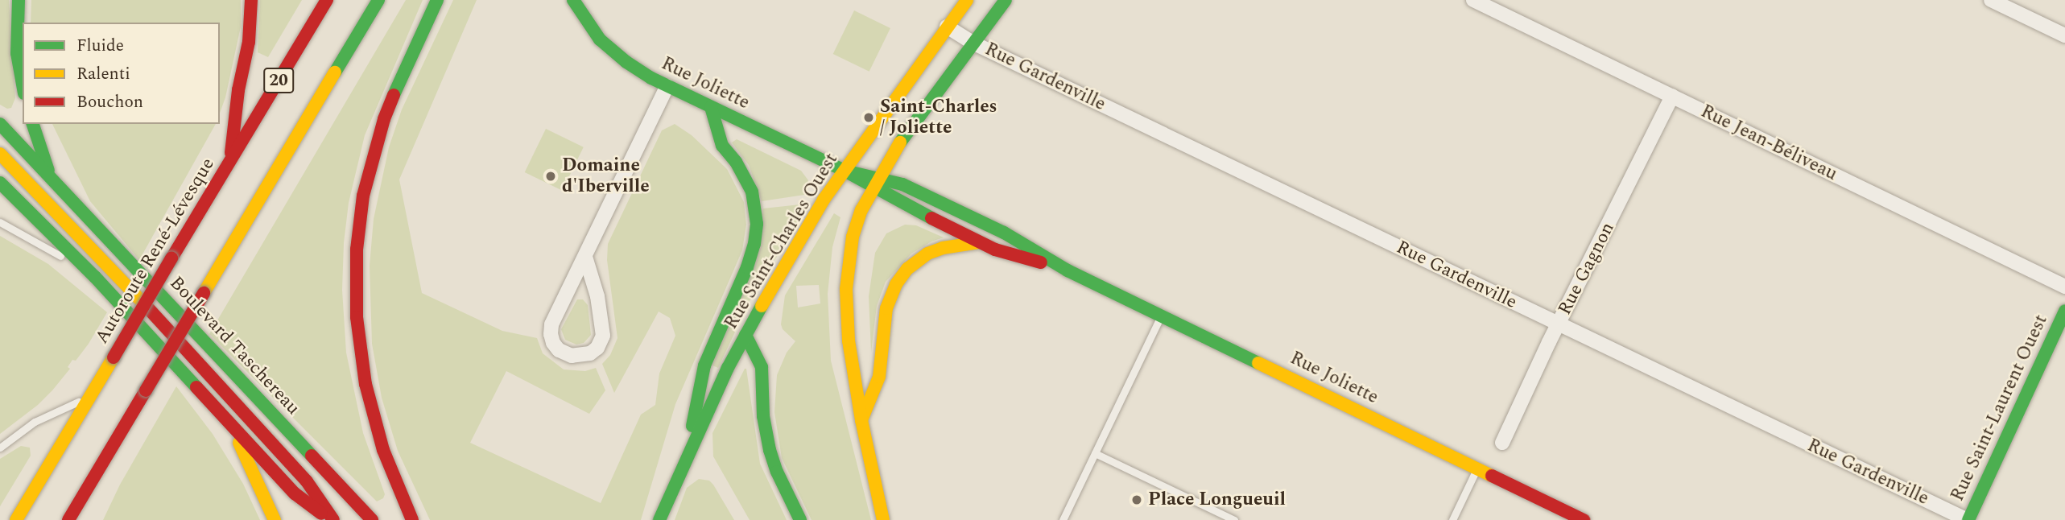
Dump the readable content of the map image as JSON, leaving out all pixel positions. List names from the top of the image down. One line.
{"streets":{"main road":["20","Rue Joliette","Rue Saint-Charles Ouest","Autoroute René-Lévesque","Boulevard Taschereau","Rue Saint-Laurent Ouest"],"street":["Rue Gardenville","Rue Jean-Béliveau","Rue Gagnon"]},"crossings":[["Rue Gardenville","Rue Saint-Charles Ouest"],["Rue Gardenville","Rue Gagnon"],["Rue Gardenville","Rue Saint-Laurent Ouest"],["Rue Joliette","Rue Saint-Charles Ouest"],["Rue Jean-Béliveau","Rue Gagnon"]],"places":["Saint-Charles / Joliette","Domaine d'Iberville","Place Longueuil"],"legend":["Fluide","Ralenti","Bouchon"]}
